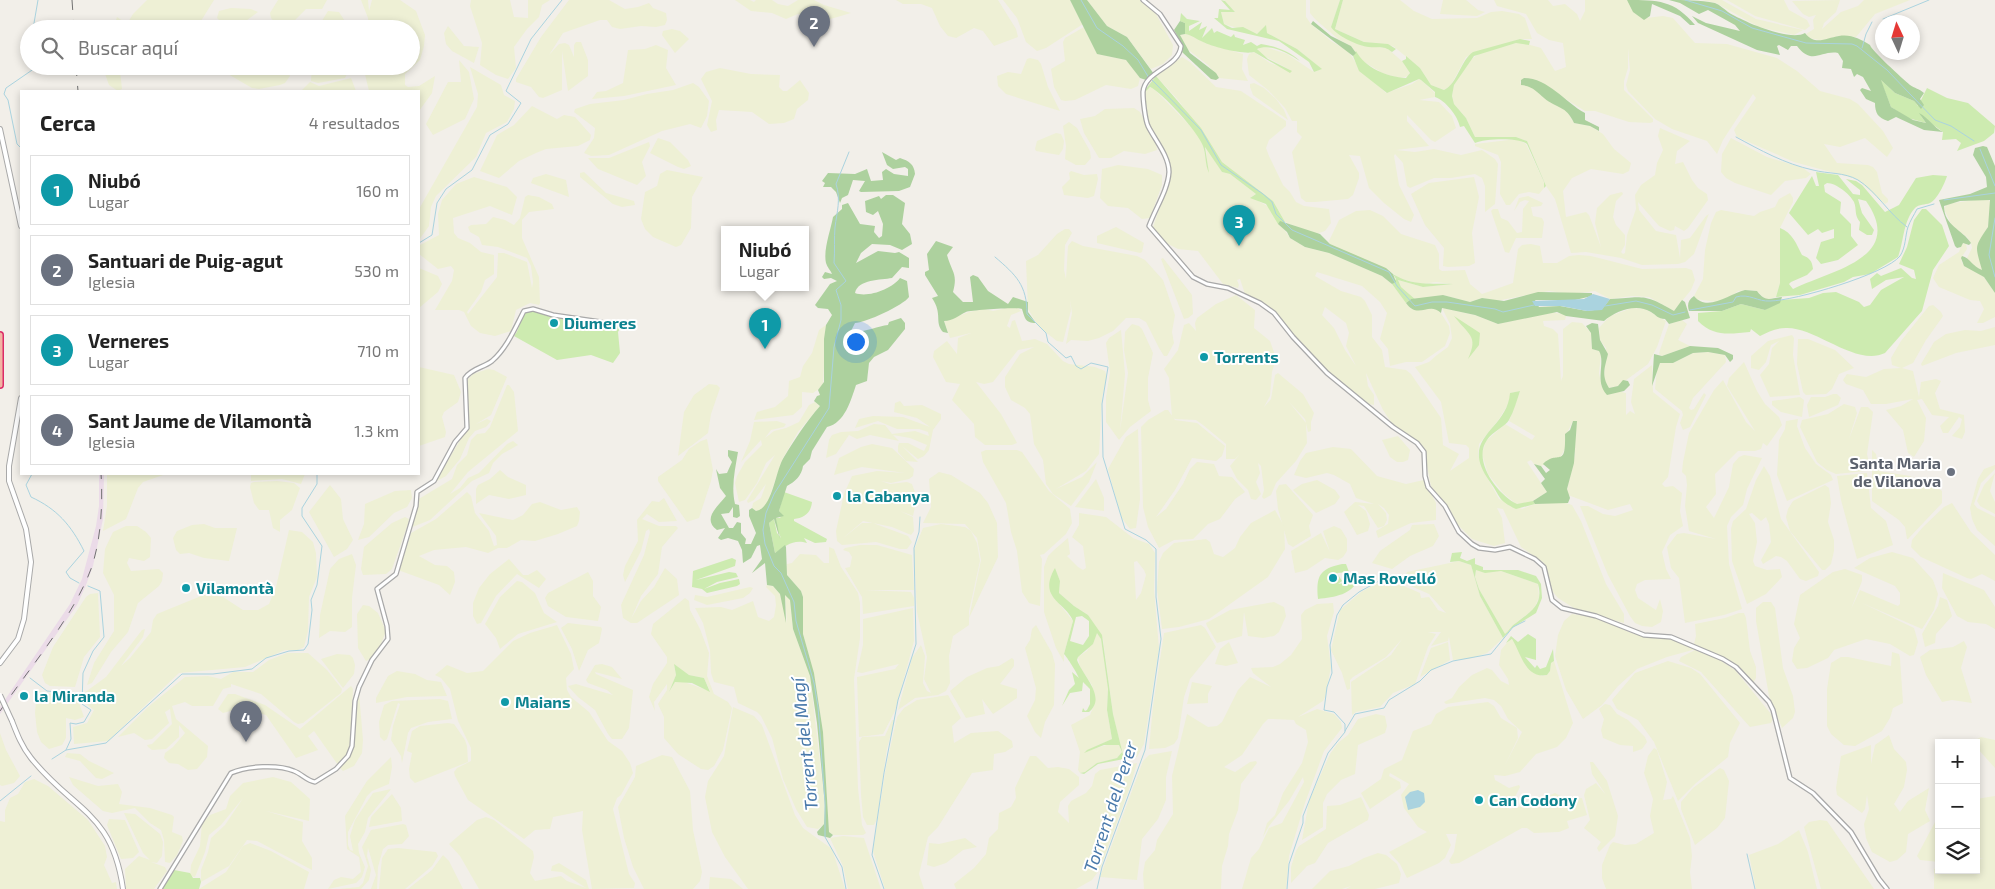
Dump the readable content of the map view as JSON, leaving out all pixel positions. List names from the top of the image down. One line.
{"water":["Torrent del Magí","Torrent del Perer"],"places":["Diumeres","Torrents","Santa Maria de Vilanova","la Cabanya","Mas Rovelló","Vilamontà","la Miranda","Maians","Can Codony"],"north":"top","page":{"pins":["2","3","1","4"],"search":"Buscar aquí","heading":["Cerca","4 resultados"],"list":[{"mark":"1","name":"Niubó","note":"Lugar","value":"160 m"},{"mark":"2","name":"Santuari de Puig-agut","note":"Iglesia","value":"530 m"},{"mark":"3","name":"Verneres","note":"Lugar","value":"710 m"},{"mark":"4","name":"Sant Jaume de Vilamontà","note":"Iglesia","value":"1.3 km"}],"popup":["Niubó","Lugar"],"map_buttons":["+","−"]}}
